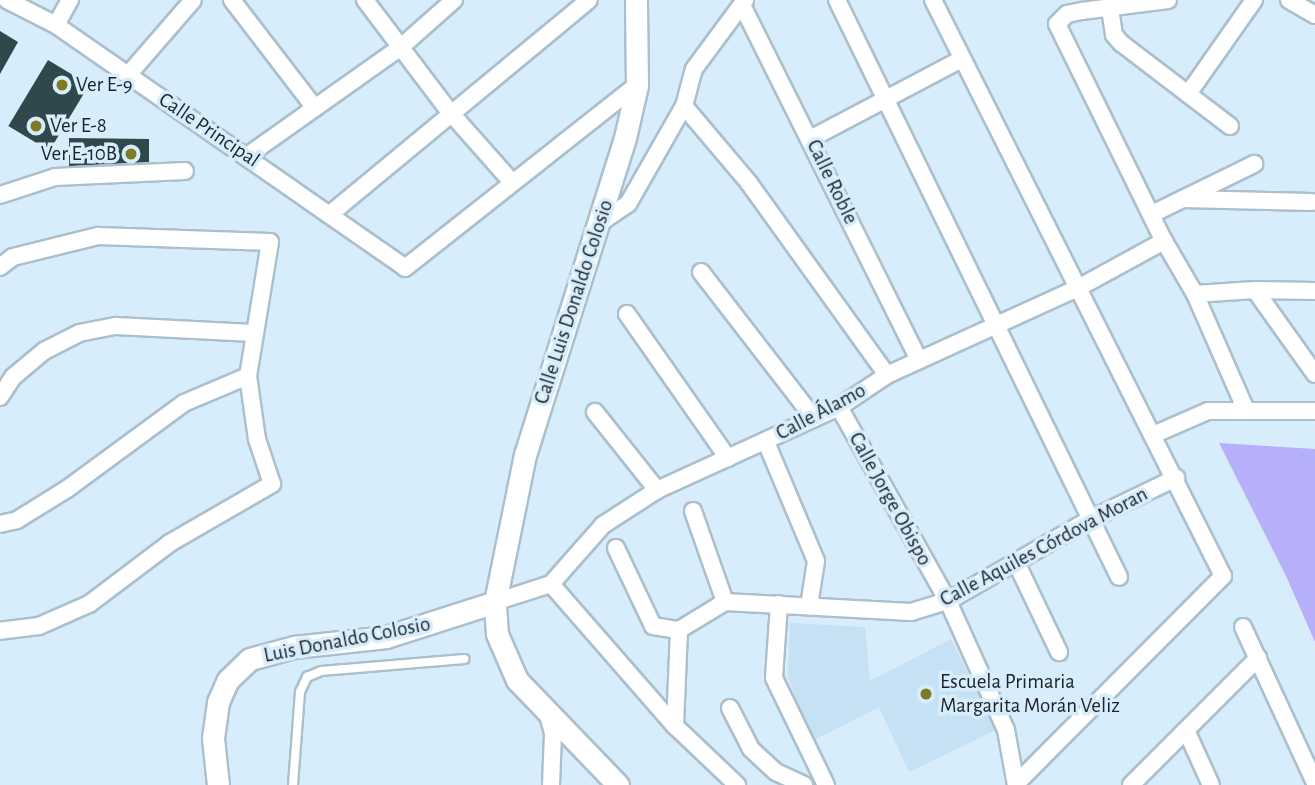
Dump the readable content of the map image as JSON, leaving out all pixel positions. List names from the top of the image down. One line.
{"streets":{"street":["Calle Principal","Calle Roble","Calle Luis Donaldo Colosio","Calle Álamo","Calle Jorge Obispo","Calle Aquiles Córdova Moran","Luis Donaldo Colosio"]},"crossings":[["Calle Roble","Calle Álamo"],["Calle Luis Donaldo Colosio","Luis Donaldo Colosio"],["Calle Álamo","Calle Jorge Obispo"],["Calle Jorge Obispo","Calle Aquiles Córdova Moran"]],"places":["Ver E-9","Ver E-8","Ver E-10B","Escuela Primaria Margarita Morán Veliz"]}
